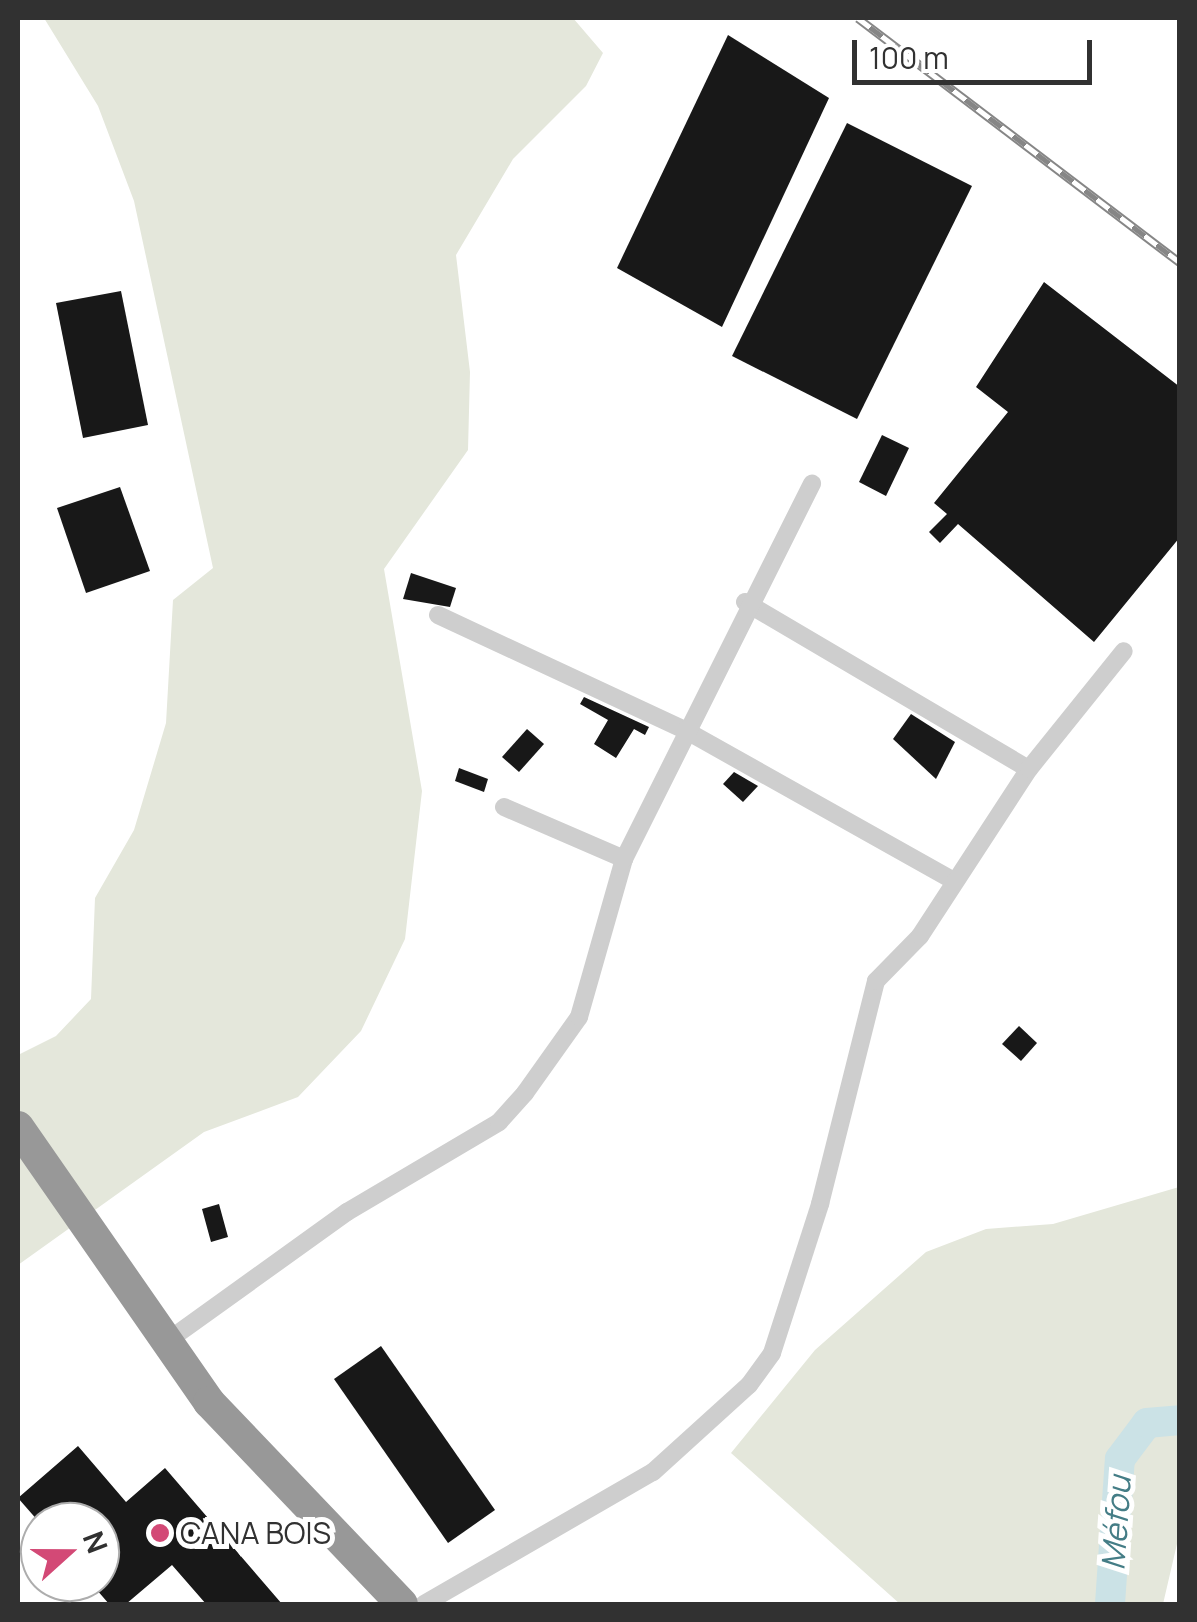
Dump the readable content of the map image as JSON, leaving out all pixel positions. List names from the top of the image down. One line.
{"water":["Méfou"],"places":["CANA BOIS"],"scale_bar":"100 m","north":"right"}
